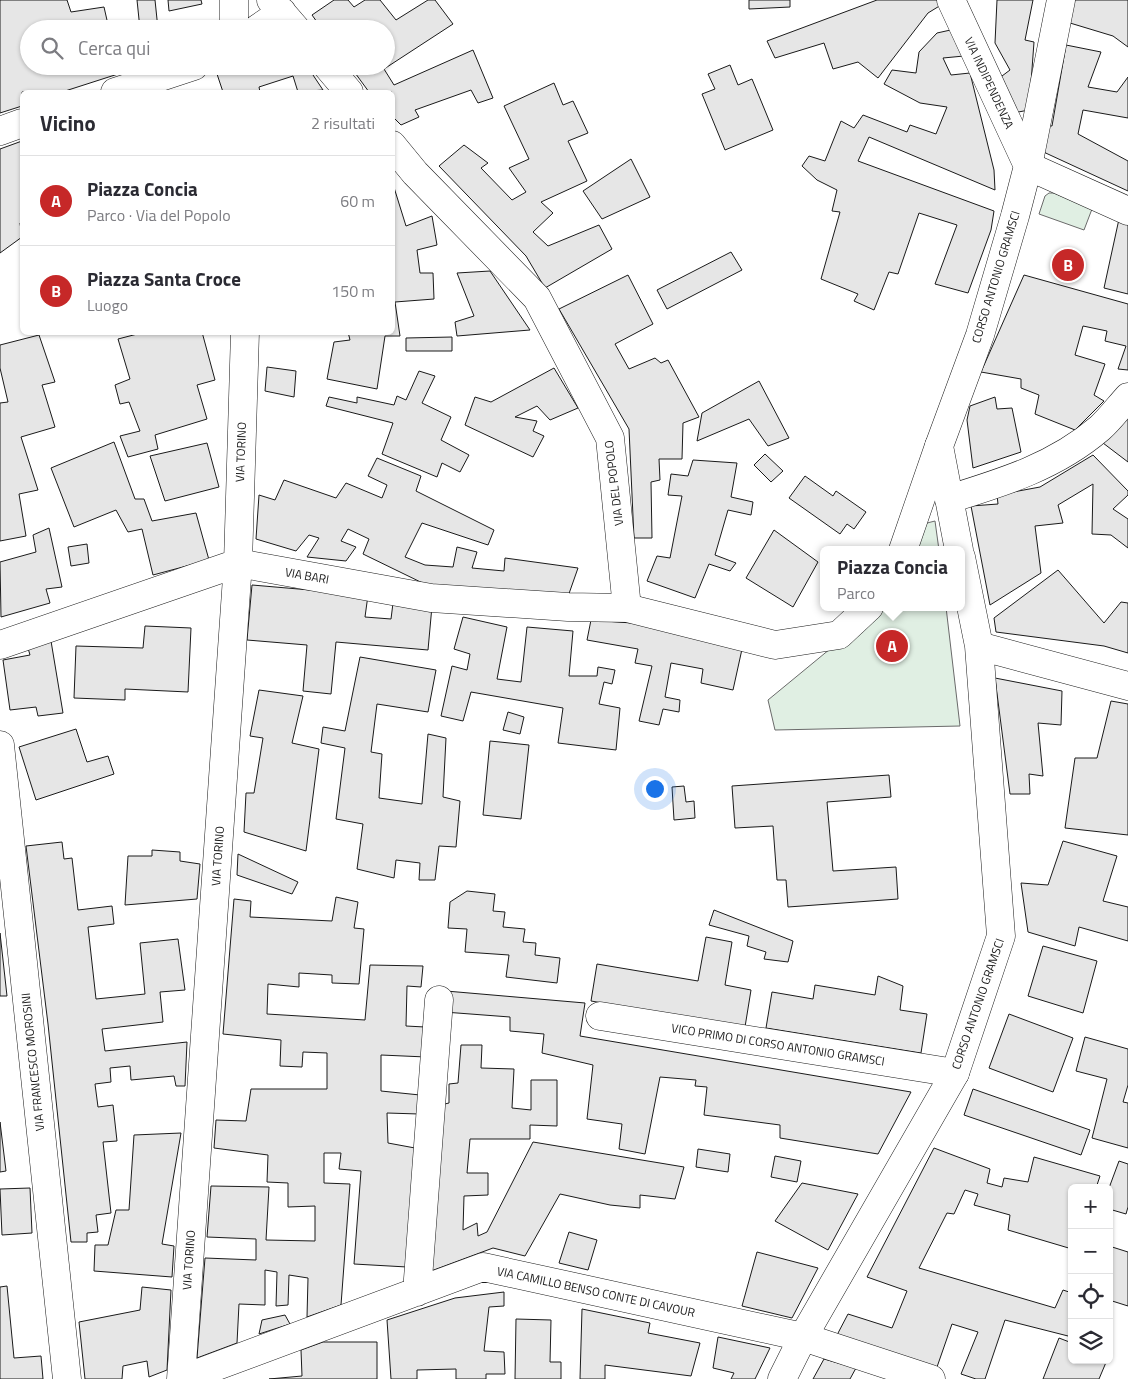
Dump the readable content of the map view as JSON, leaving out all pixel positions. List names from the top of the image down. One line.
{"streets":{"street":["VIA INDIPENDENZA","CORSO ANTONIO GRAMSCI","VIA TORINO","VIA DEL POPOLO","VIA BARI","VICO PRIMO DI CORSO ANTONIO GRAMSCI","VIA FRANCESCO MOROSINI","VIA CAMILLO BENSO CONTE DI CAVOUR"]},"crossings":[["VIA INDIPENDENZA","CORSO ANTONIO GRAMSCI"],["CORSO ANTONIO GRAMSCI","VICO PRIMO DI CORSO ANTONIO GRAMSCI"],["CORSO ANTONIO GRAMSCI","VIA CAMILLO BENSO CONTE DI CAVOUR"],["VIA TORINO","VIA BARI"],["VIA TORINO","VIA CAMILLO BENSO CONTE DI CAVOUR"],["VIA DEL POPOLO","VIA BARI"]],"page":{"search":"Cerca qui","heading":["Vicino","2 risultati"],"list":[{"mark":"A","name":"Piazza Concia","note":"Parco · Via del Popolo","value":"60 m"},{"mark":"B","name":"Piazza Santa Croce","note":"Luogo","value":"150 m"}],"pins":["B","A"],"popup":["Piazza Concia","Parco"],"map_buttons":["+","−"]}}
